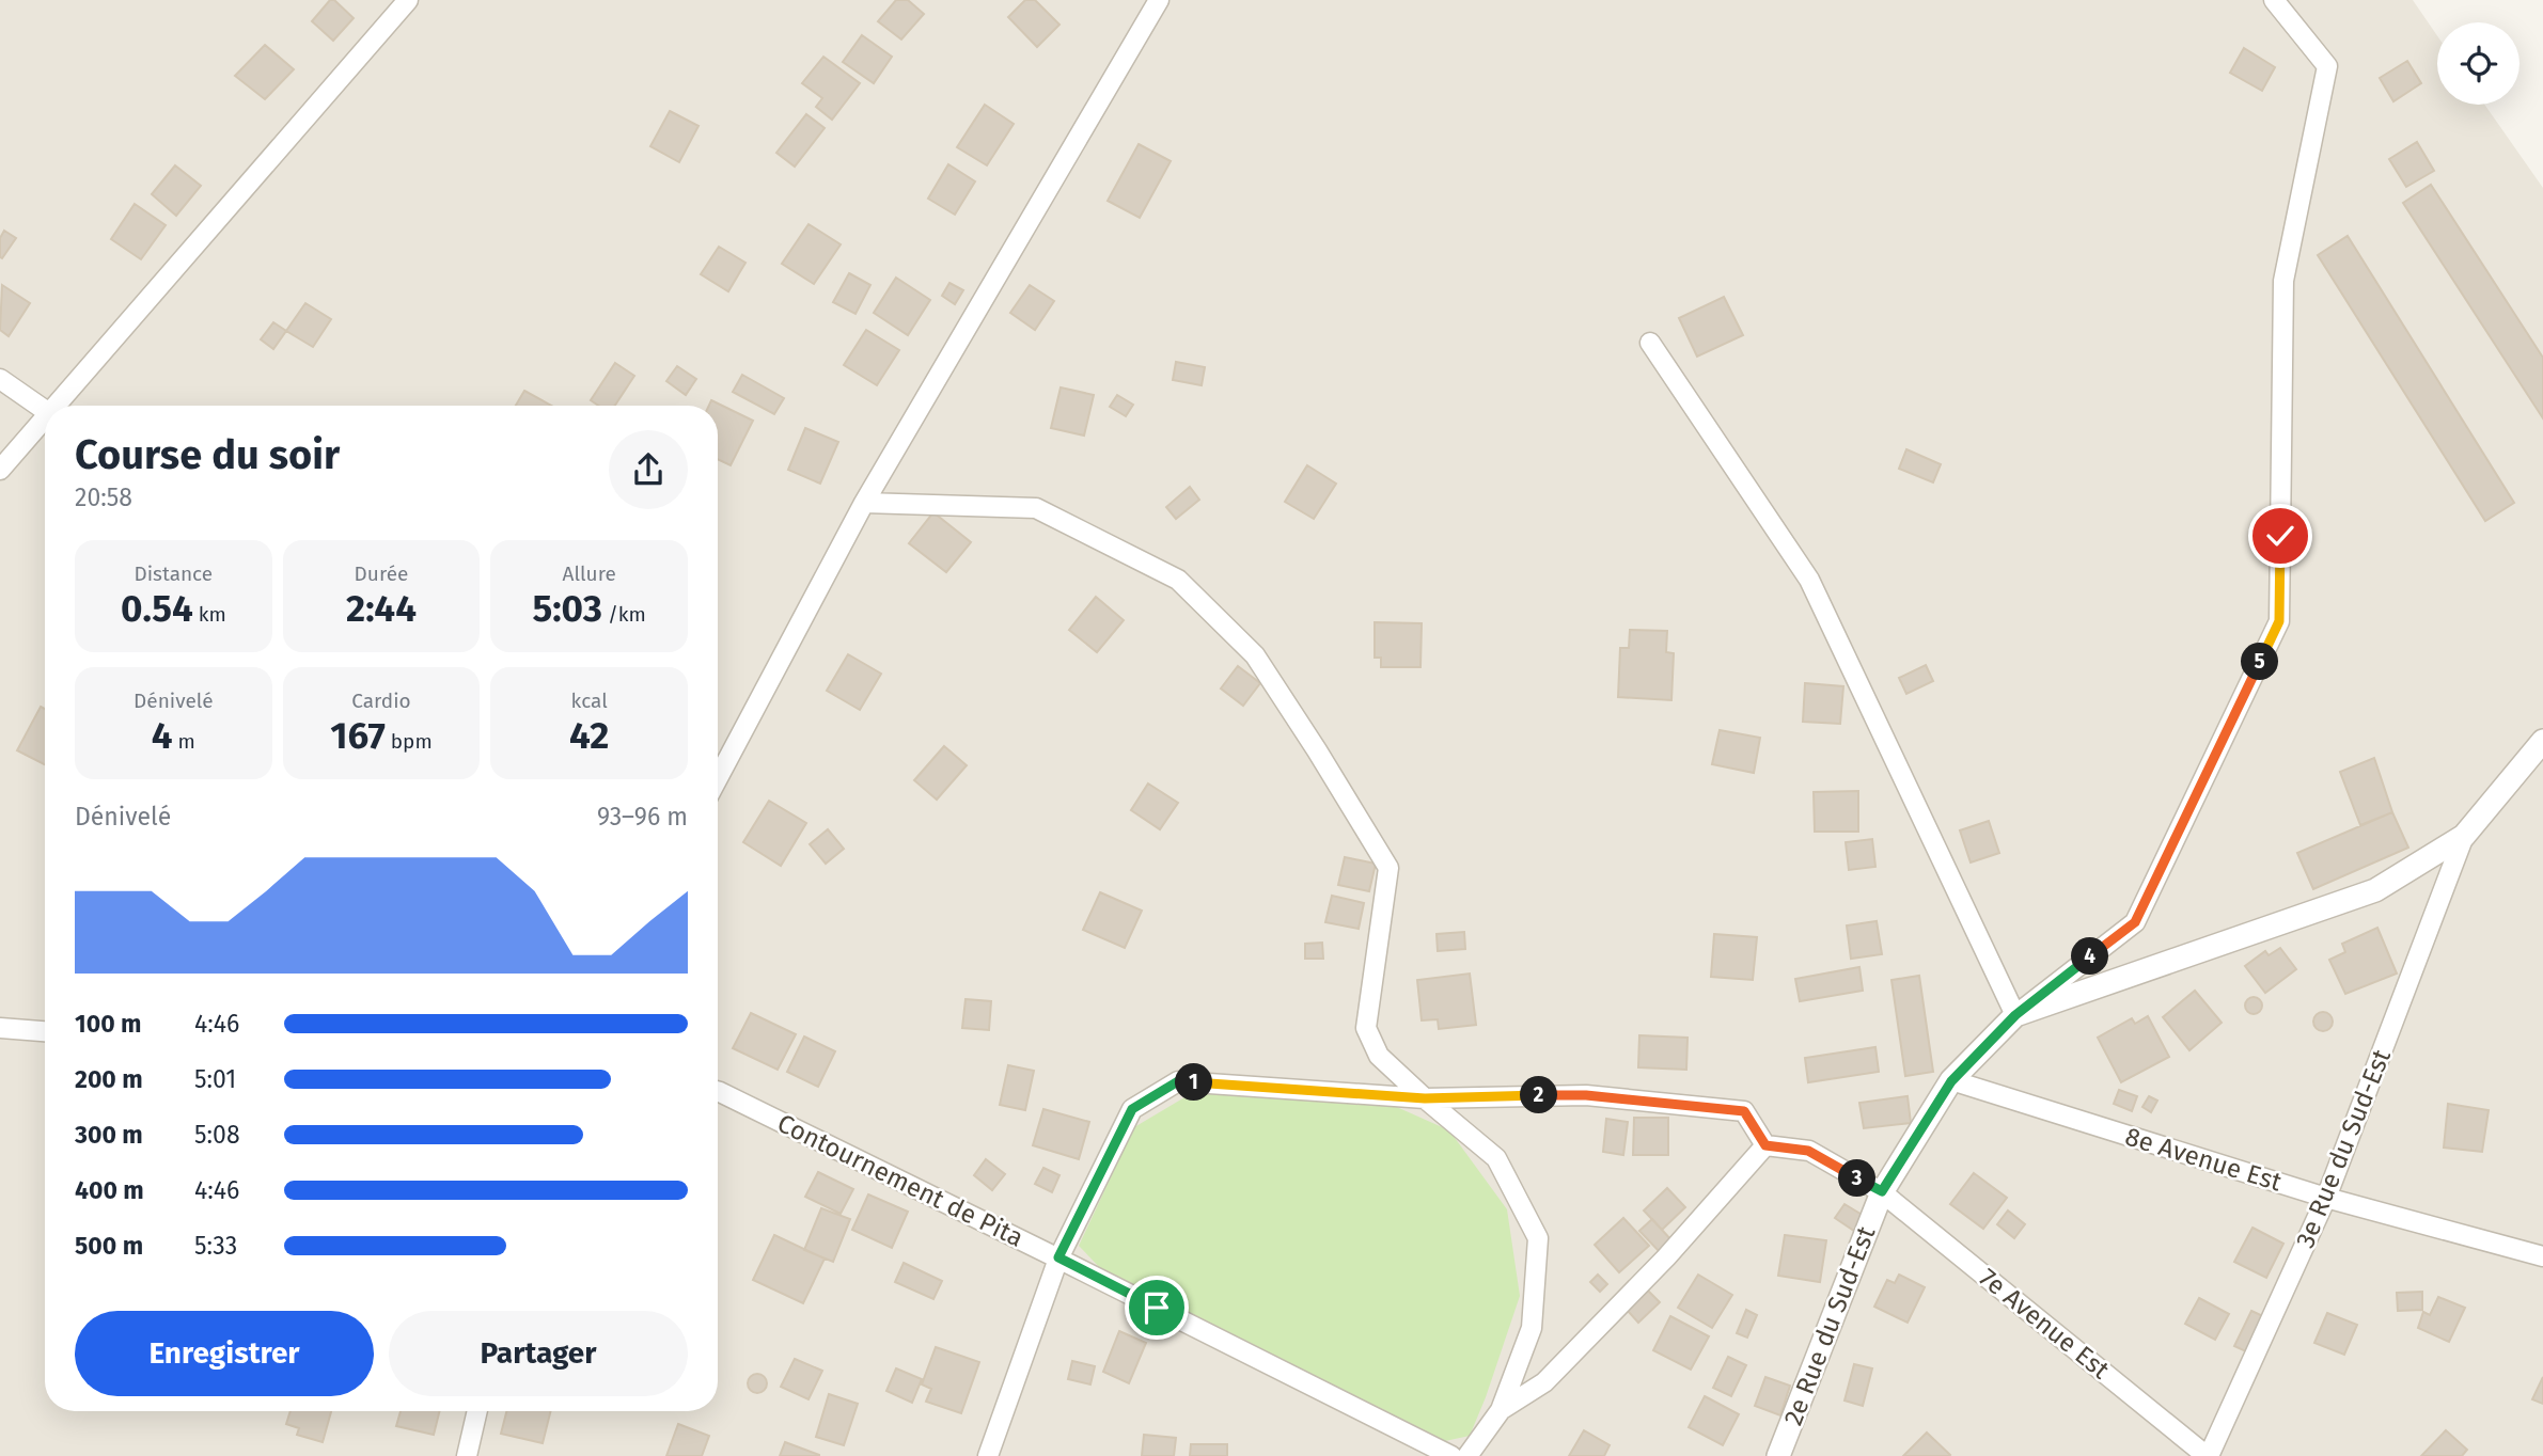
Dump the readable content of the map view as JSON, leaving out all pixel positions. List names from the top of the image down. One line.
{"streets":{"street":["3e Rue du Sud-Est","8e Avenue Est","Contournement de Pita","7e Avenue Est","2e Rue du Sud-Est"]},"crossings":[["3e Rue du Sud-Est","8e Avenue Est"],["3e Rue du Sud-Est","7e Avenue Est"],["8e Avenue Est","2e Rue du Sud-Est"],["7e Avenue Est","2e Rue du Sud-Est"]],"page":{"heading":["Course du soir","20:58"],"stats":[["Distance","0.54 km"],["Durée","2:44"],["Allure","5:03 /km"],["Dénivelé","4 m"],["Cardio","167 bpm"],["kcal","42"]],"pins":["5","4","1","2","3"],"chart":["Dénivelé","93–96 m"],"list":[{"name":"100 m","note":"4:46"},{"name":"200 m","note":"5:01"},{"name":"300 m","note":"5:08"},{"name":"400 m","note":"4:46"},{"name":"500 m","note":"5:33"}],"buttons":["Enregistrer","Partager"]}}
